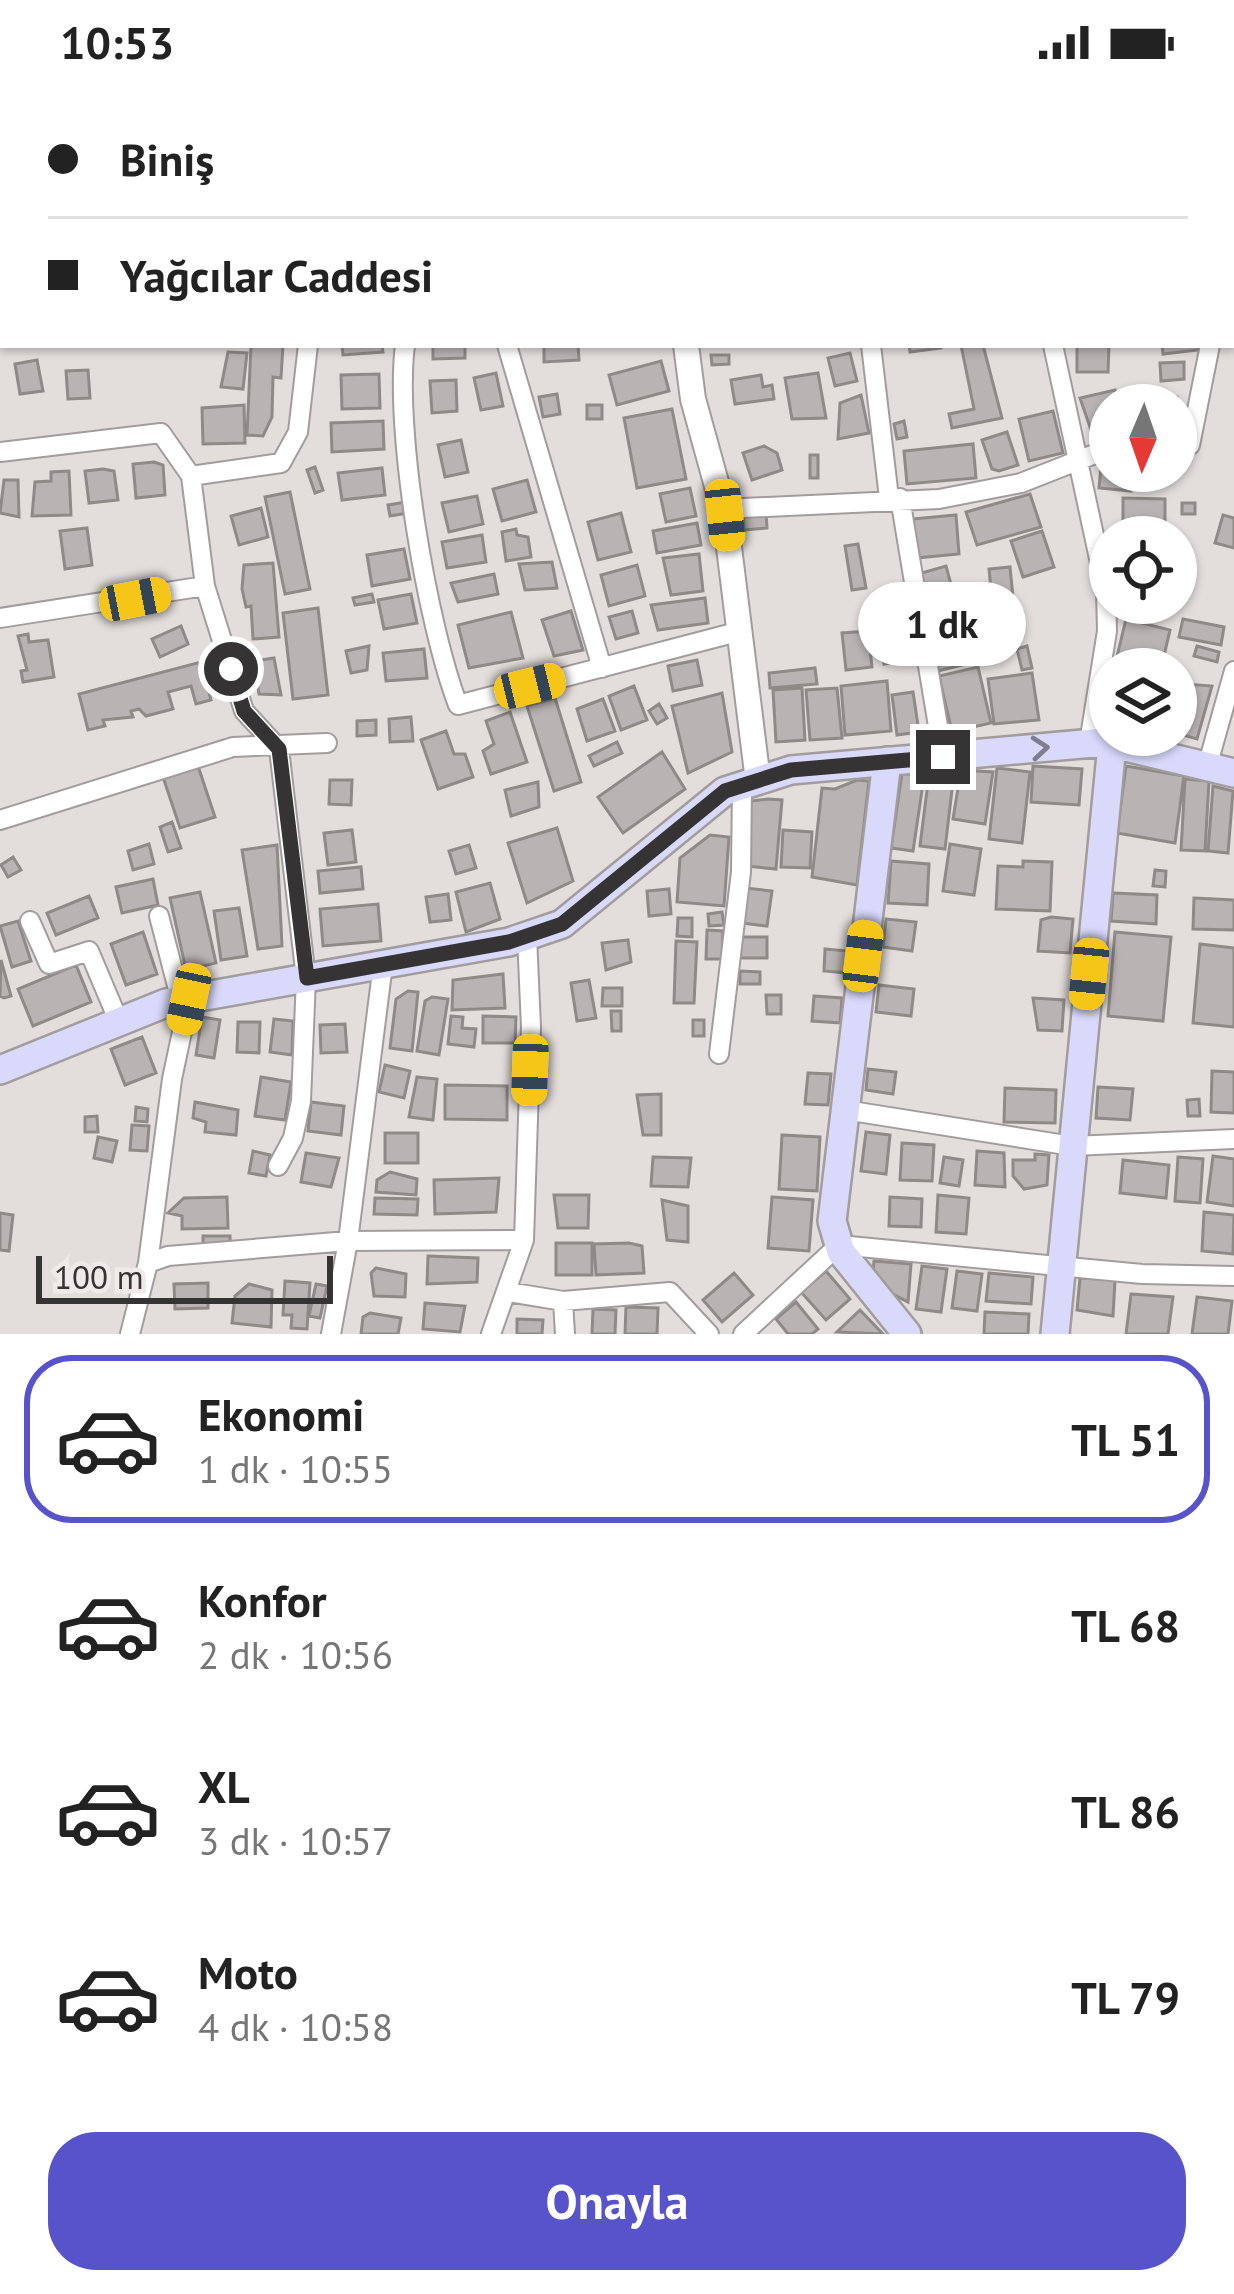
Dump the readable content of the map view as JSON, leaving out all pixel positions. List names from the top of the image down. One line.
{"scale_bar":"100 m","north":"bottom","page":{"status":"10:53","banner":["Biniş","Yağcılar Caddesi"],"bubble":"1 dk","scale":"100 m","list":[{"name":"Ekonomi","note":"1 dk · 10:55","value":"TL 51"},{"name":"Konfor","note":"2 dk · 10:56","value":"TL 68"},{"name":"XL","note":"3 dk · 10:57","value":"TL 86"},{"name":"Moto","note":"4 dk · 10:58","value":"TL 79"}],"buttons":"Onayla"}}
